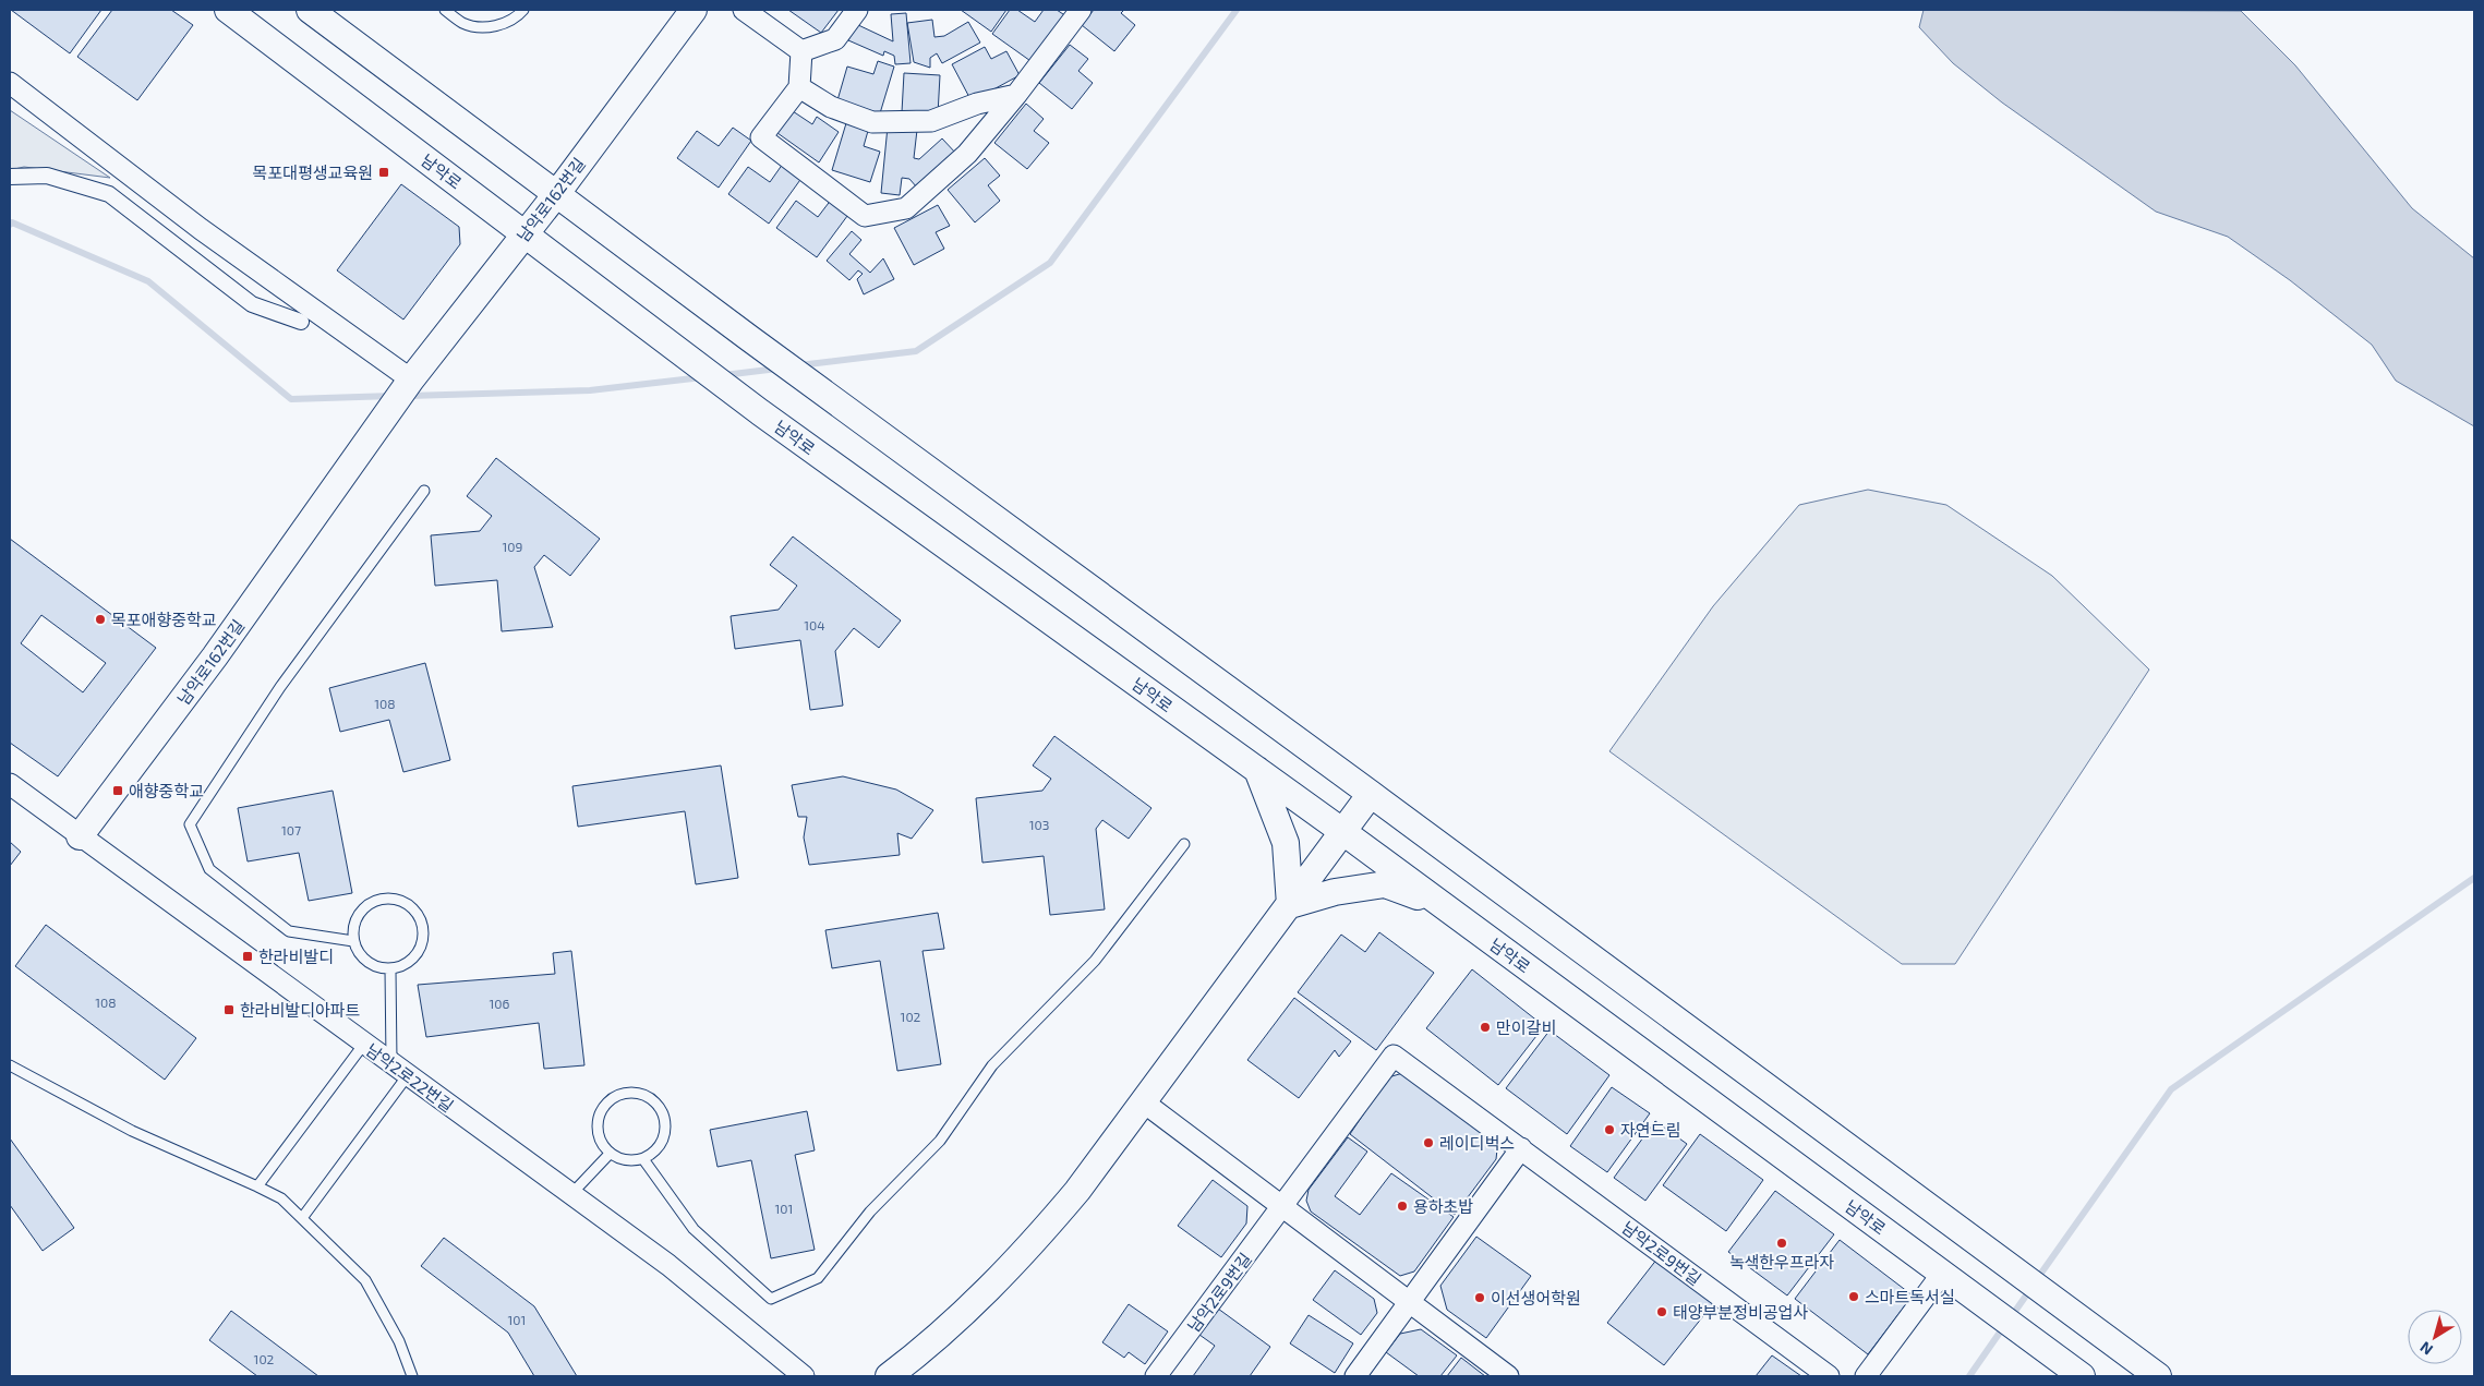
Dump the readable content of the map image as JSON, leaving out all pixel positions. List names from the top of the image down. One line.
{"streets":{"street":["남악로","남악로162번길","남악2로22번길","남악2로9번길"]},"crossings":[["남악로","남악로162번길"],["남악로162번길","남악2로22번길"]],"places":{"transit":["목포대평생교육원","애향중학교","한라비발디","한라비발디아파트"],"other":["목포애향중학교","만이갈비","자연드림","레이디벅스","용하초밥","녹색한우프라자","스마트독서실","이선생어학원","태양부분정비공업사"]},"house_numbers":["109","104","108","103","107","108","106","102","101","101","102"],"north":"bottom left"}
